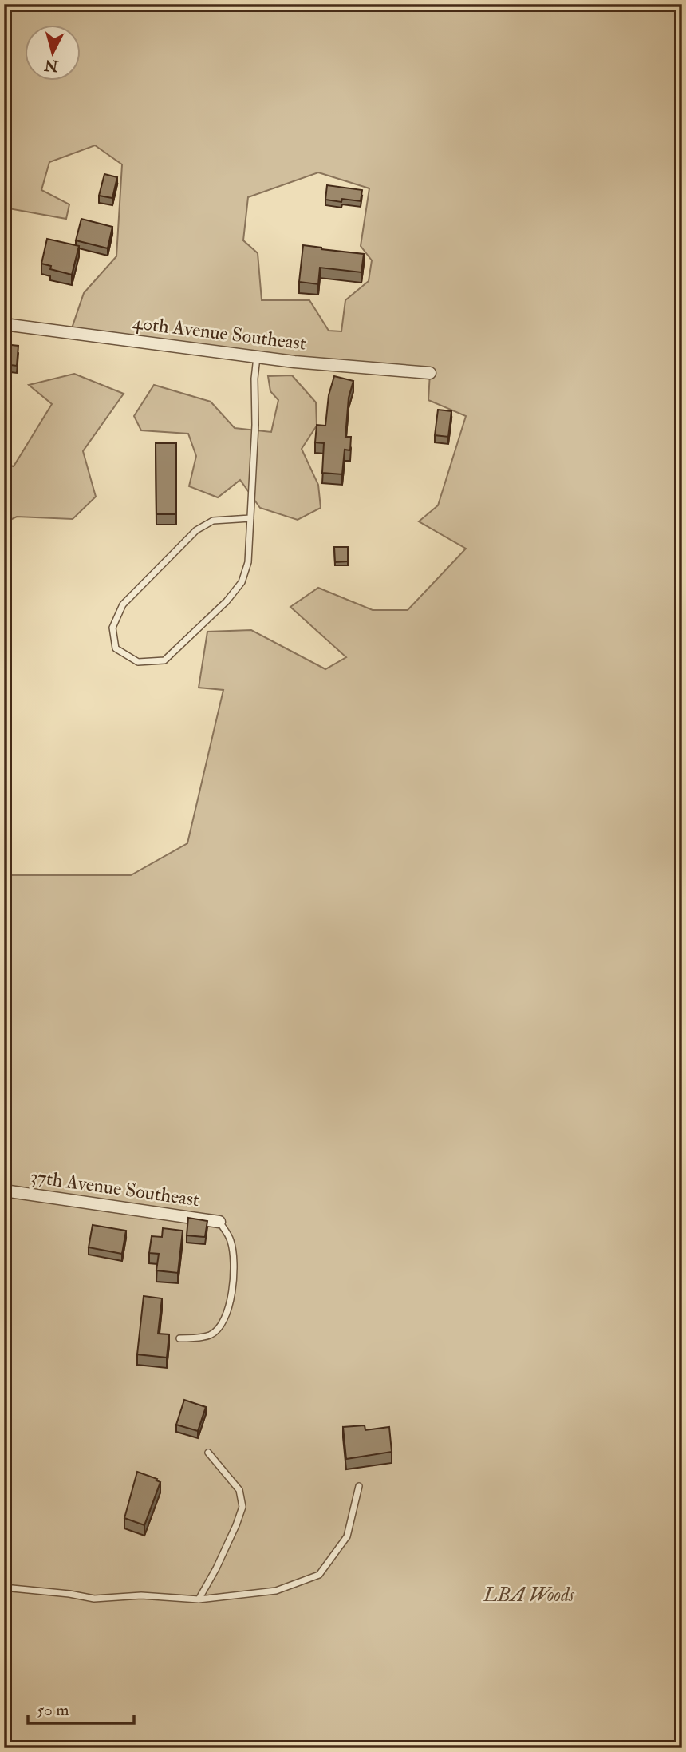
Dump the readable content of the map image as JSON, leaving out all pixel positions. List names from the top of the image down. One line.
{"streets":{"street":["40th Avenue Southeast","37th Avenue Southeast"]},"parks":["LBA Woods"],"scale_bar":"50 m","north":"bottom"}
